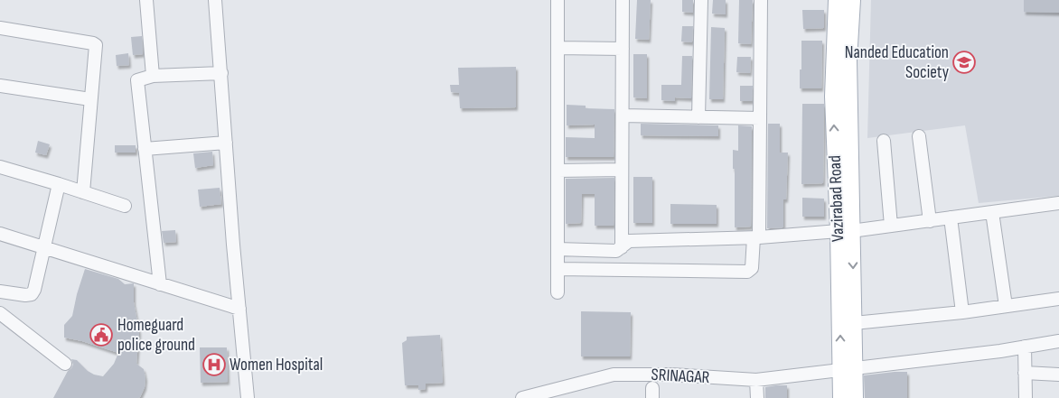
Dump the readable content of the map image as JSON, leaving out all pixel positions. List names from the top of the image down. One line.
{"streets":{"main road":["Vazirabad Road"],"street":["SRINAGAR"]},"crossings":[["Vazirabad Road","SRINAGAR"]],"places":{"school or university":["Nanded Education Society"],"public building":["Homeguard police ground"],"hospital":["Women Hospital"]}}
